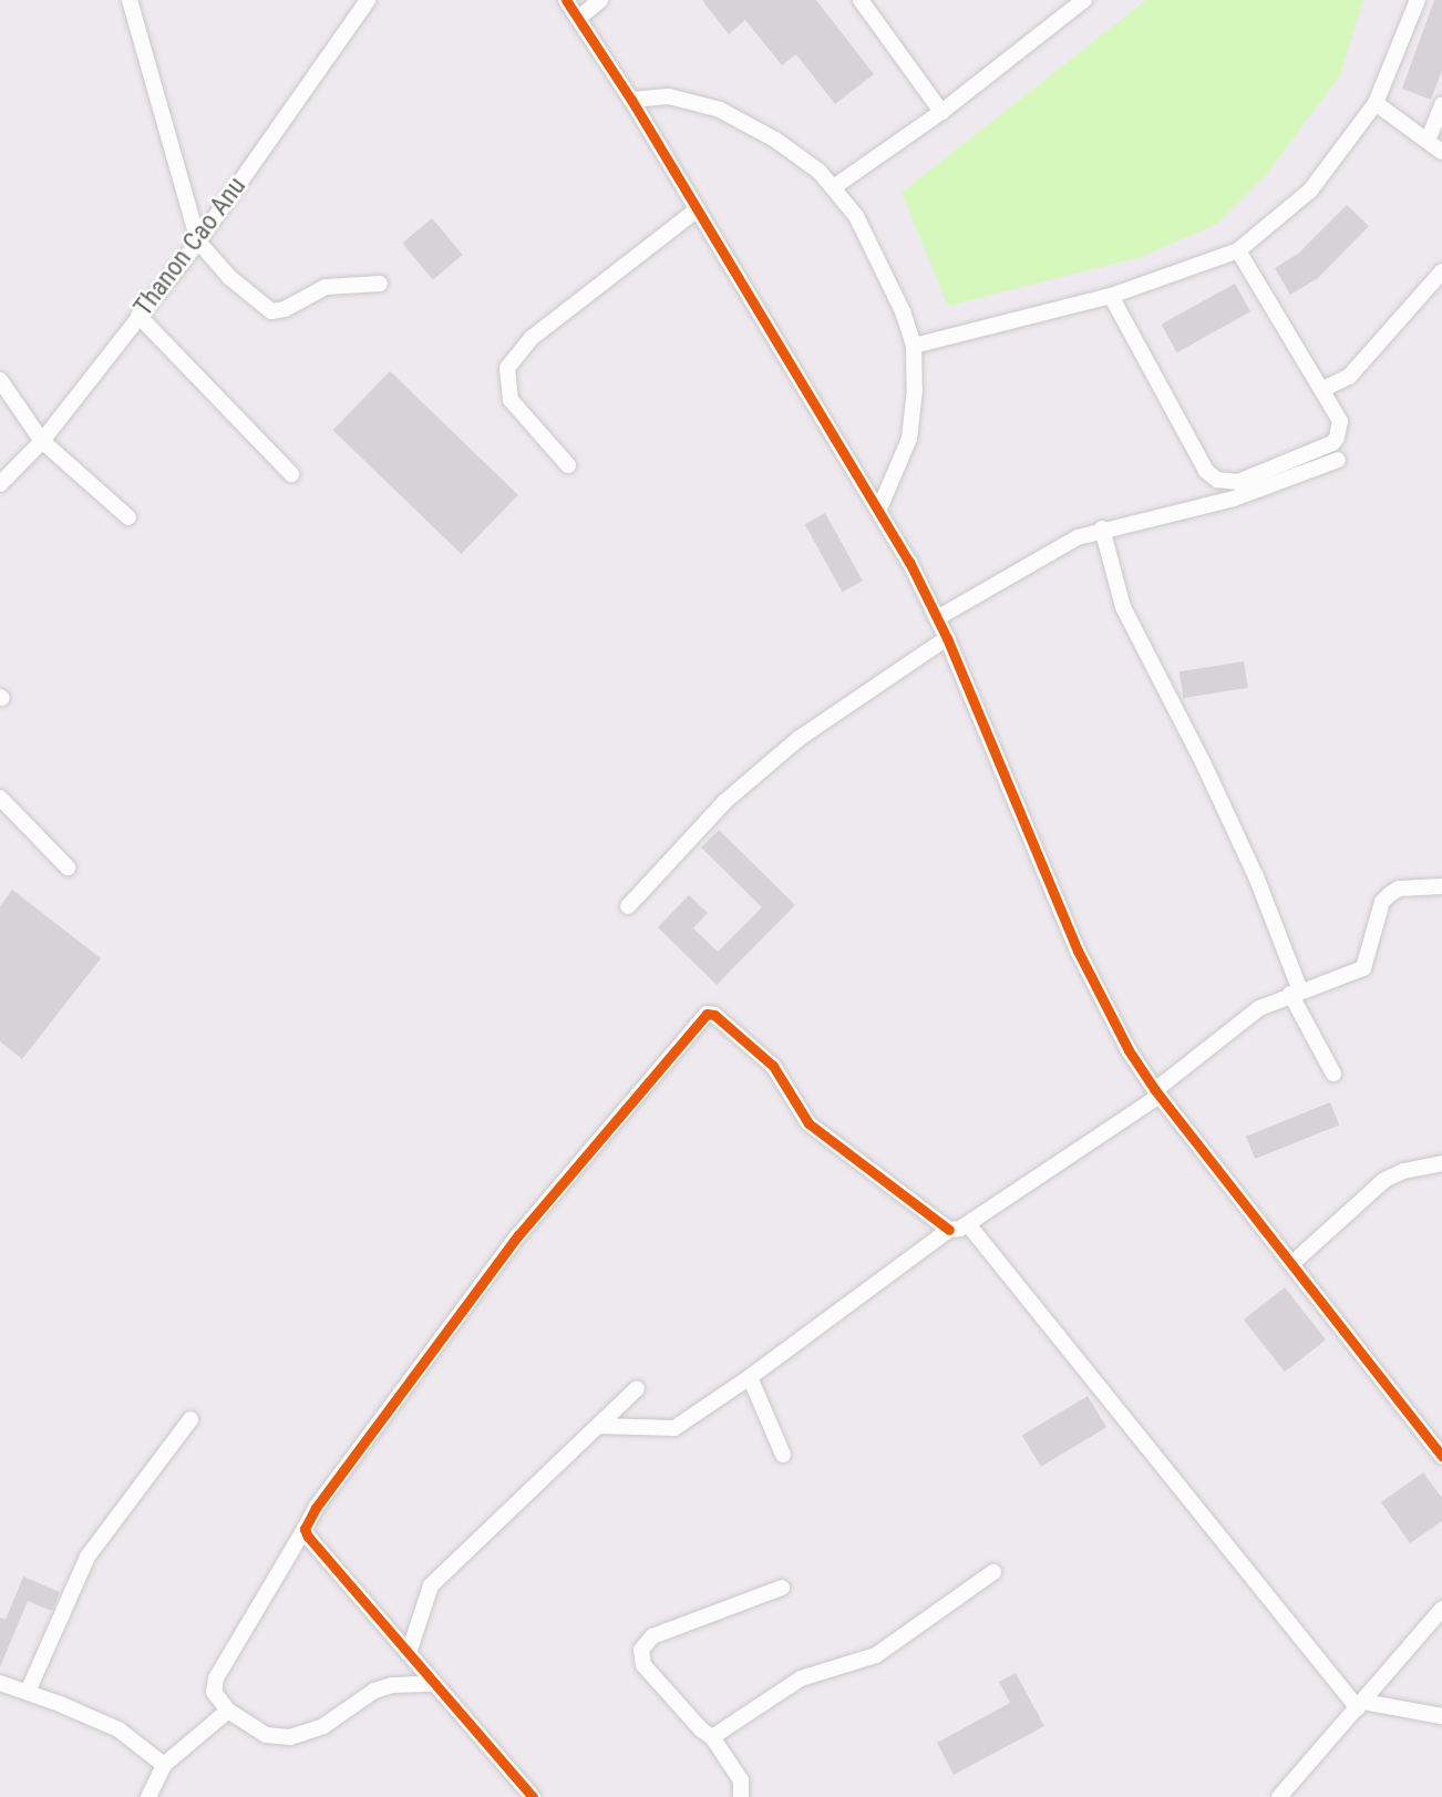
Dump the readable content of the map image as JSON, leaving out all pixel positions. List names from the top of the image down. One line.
{"streets":{"street":["Thanon Cao Anu"]}}
